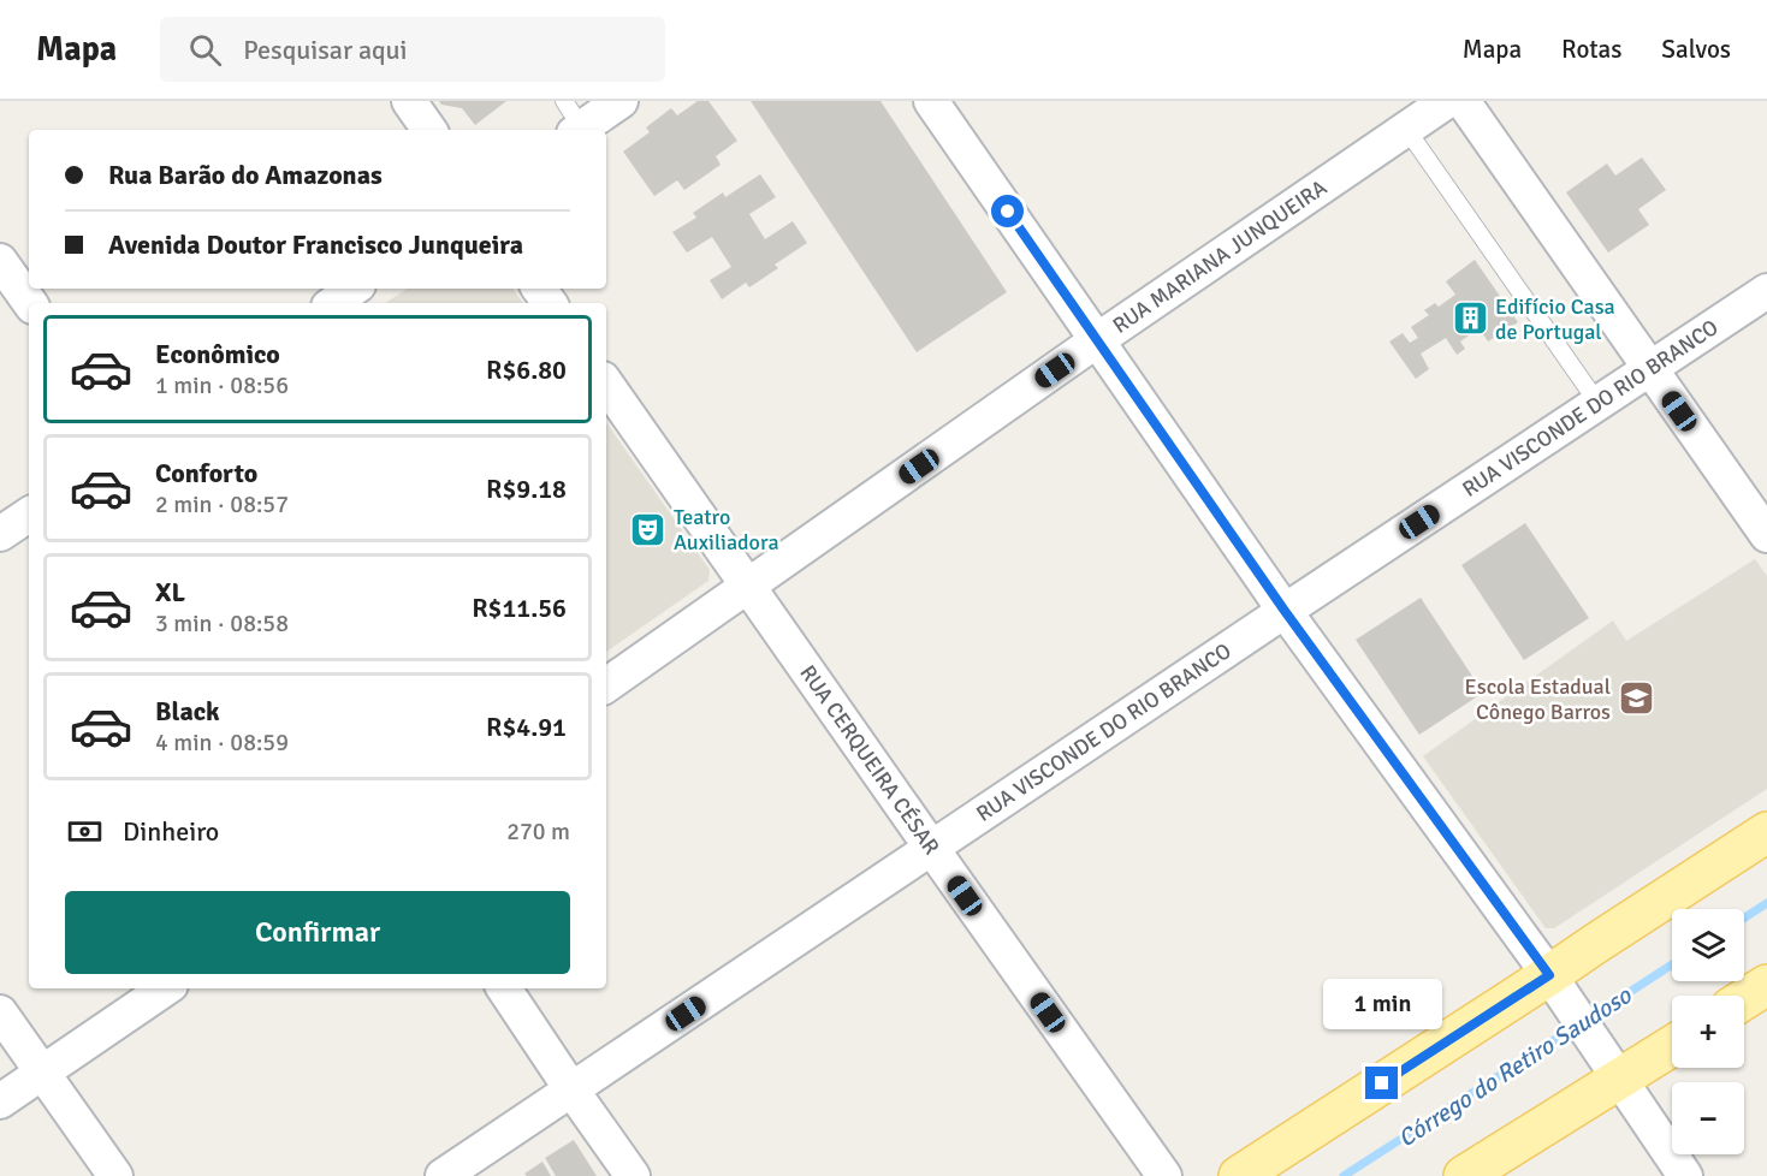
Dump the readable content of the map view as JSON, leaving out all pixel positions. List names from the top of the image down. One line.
{"streets":{"street":["RUA MARIANA JUNQUEIRA","RUA VISCONDE DO RIO BRANCO","RUA CERQUEIRA CÉSAR"]},"crossings":[["RUA MARIANA JUNQUEIRA","RUA CERQUEIRA CÉSAR"],["RUA VISCONDE DO RIO BRANCO","RUA CERQUEIRA CÉSAR"]],"water":["Córrego do Retiro Saudoso"],"places":{"building":["Edifício Casa de Portugal"],"theatre":["Teatro Auxiliadora"],"school or university":["Escola Estadual Cônego Barros"]},"page":{"header":"Mapa","search":"Pesquisar aqui","nav":["Mapa","Rotas","Salvos"],"banner":["Rua Barão do Amazonas","Avenida Doutor Francisco Junqueira"],"list":[{"name":"Econômico","note":"1 min · 08:56","value":"R$6.80"},{"name":"Conforto","note":"2 min · 08:57","value":"R$9.18"},{"name":"XL","note":"3 min · 08:58","value":"R$11.56"},{"name":"Black","note":"4 min · 08:59","value":"R$4.91"}],"pay":["Dinheiro","270 m"],"buttons":"Confirmar","map_buttons":["+","−"],"bubble":"1 min"}}
